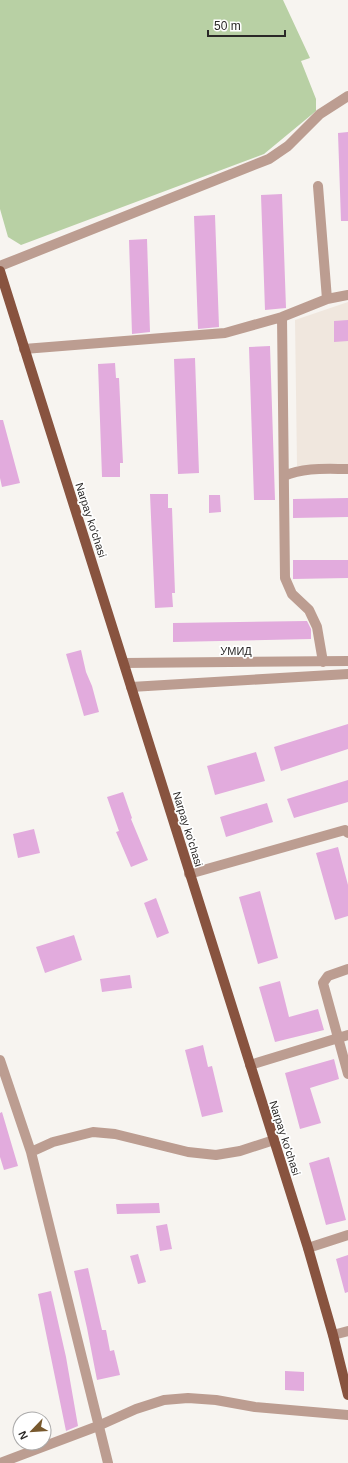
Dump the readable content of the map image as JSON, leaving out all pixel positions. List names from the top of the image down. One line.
{"streets":{"main road":["Narpay ko'chasi"],"street":["УМИД"]},"crossings":[["Narpay ko'chasi","УМИД"]],"scale_bar":"50 m","north":"bottom left"}
